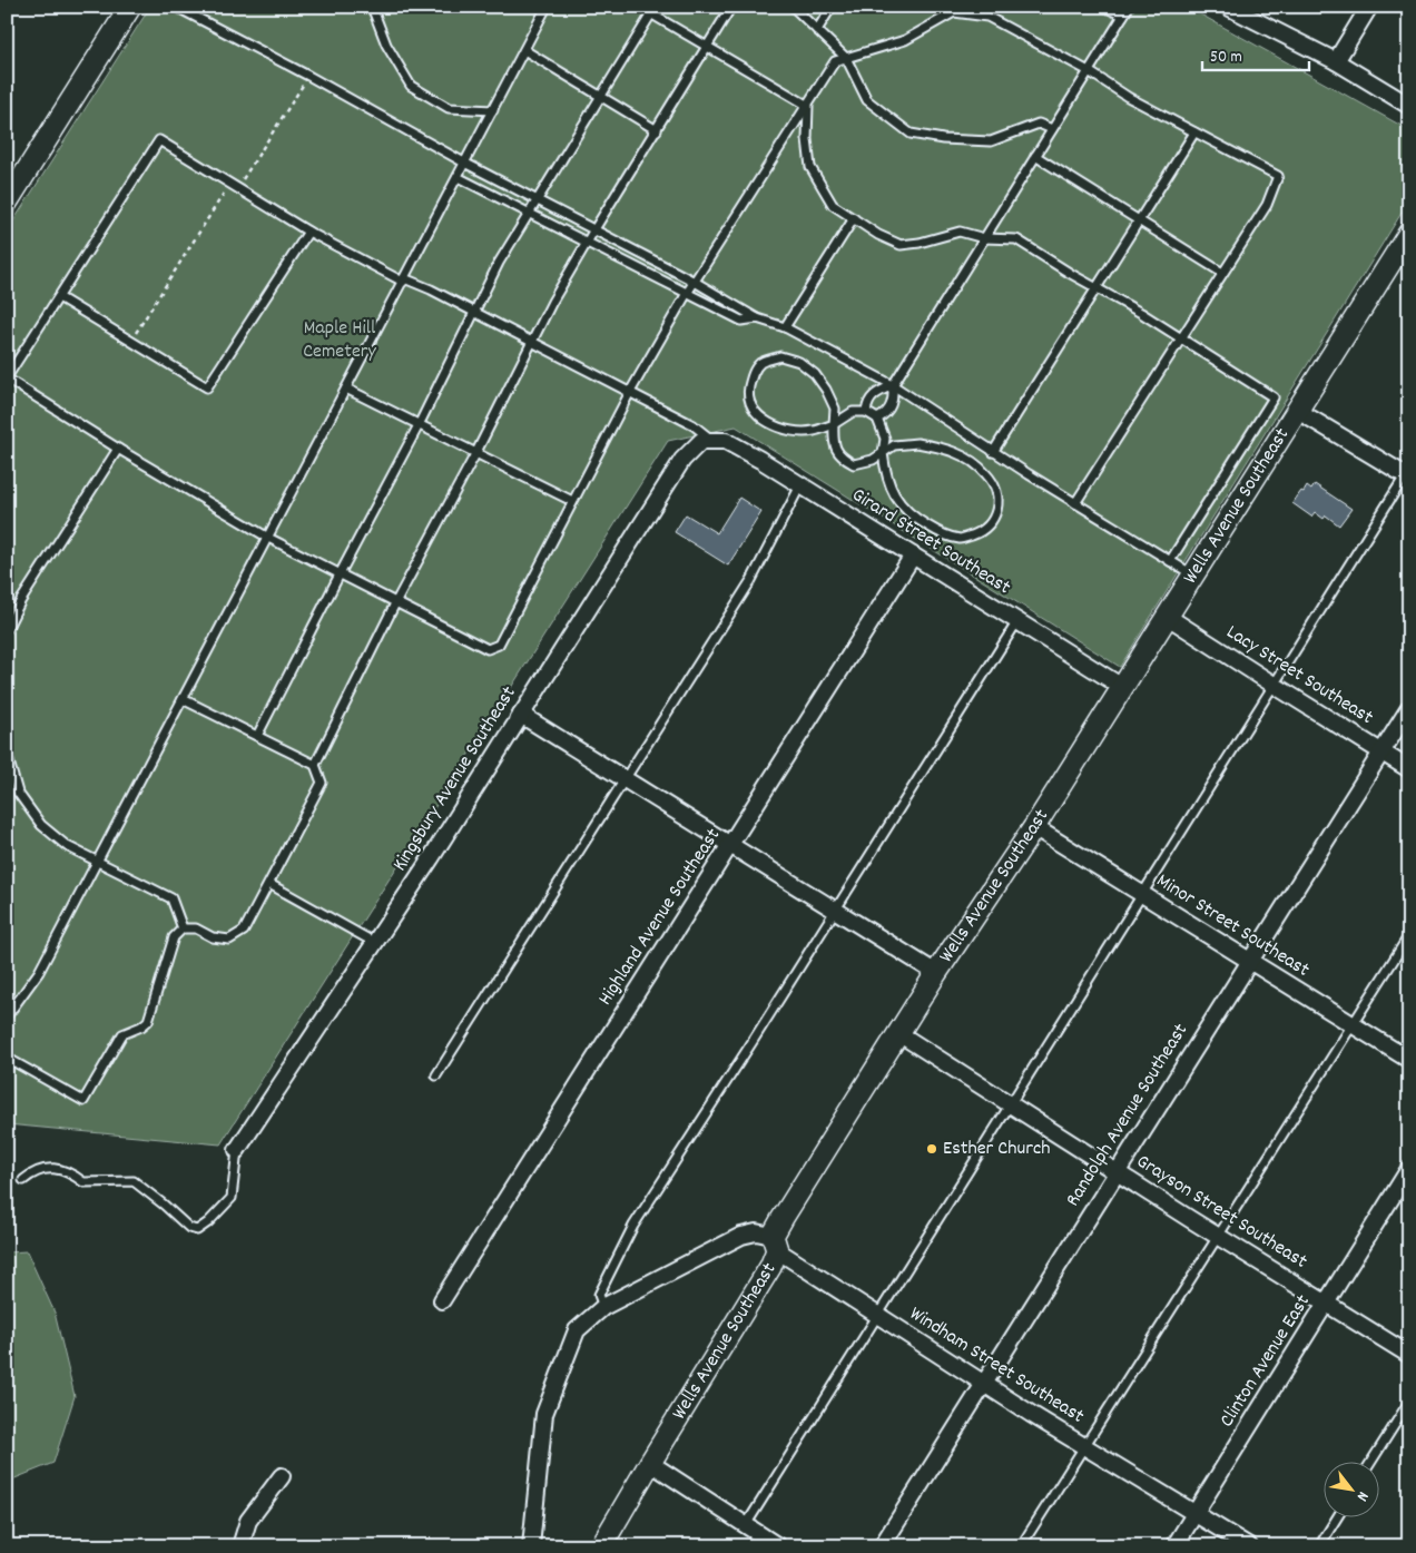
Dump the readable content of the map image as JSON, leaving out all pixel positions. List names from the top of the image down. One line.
{"streets":{"street":["Wells Avenue Southeast","Girard Street Southeast","Lacy Street Southeast","Kingsbury Avenue Southeast","Highland Avenue Southeast","Minor Street Southeast","Randolph Avenue Southeast","Grayson Street Southeast","Clinton Avenue East","Windham Street Southeast"]},"crossings":[["Wells Avenue Southeast","Girard Street Southeast"],["Wells Avenue Southeast","Lacy Street Southeast"],["Wells Avenue Southeast","Minor Street Southeast"],["Wells Avenue Southeast","Grayson Street Southeast"],["Wells Avenue Southeast","Windham Street Southeast"],["Girard Street Southeast","Kingsbury Avenue Southeast"],["Girard Street Southeast","Highland Avenue Southeast"],["Lacy Street Southeast","Randolph Avenue Southeast"],["Minor Street Southeast","Randolph Avenue Southeast"],["Randolph Avenue Southeast","Grayson Street Southeast"],["Randolph Avenue Southeast","Windham Street Southeast"],["Grayson Street Southeast","Clinton Avenue East"],["Clinton Avenue East","Windham Street Southeast"]],"parks":["Maple Hill Cemetery"],"places":["Esther Church"],"scale_bar":"50 m","north":"bottom right"}
